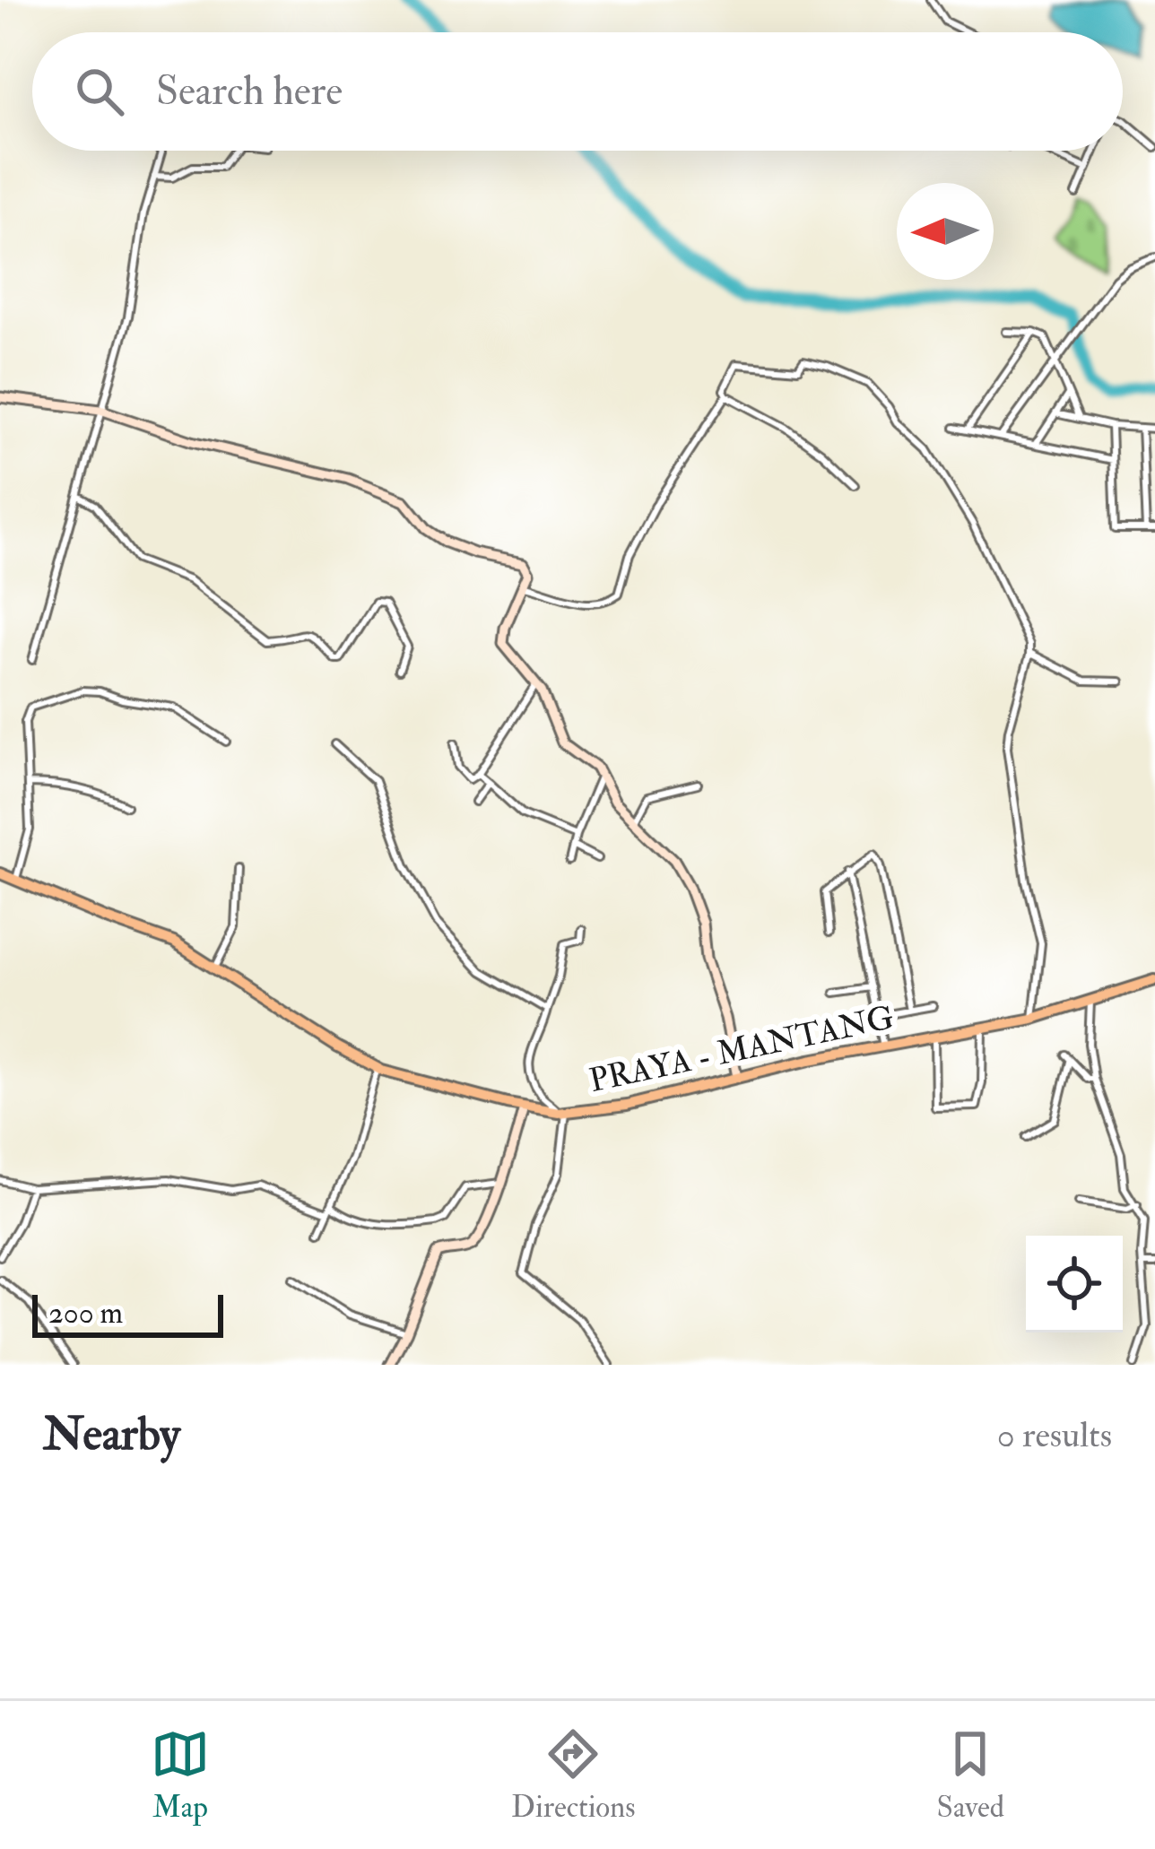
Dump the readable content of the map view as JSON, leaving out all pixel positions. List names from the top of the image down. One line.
{"streets":{"main road":["PRAYA - MANTANG"]},"scale_bar":"200 m","north":"left","page":{"search":"Search here","scale":"200 m","heading":["Nearby","0 results"],"nav":["Map","Directions","Saved"]}}
